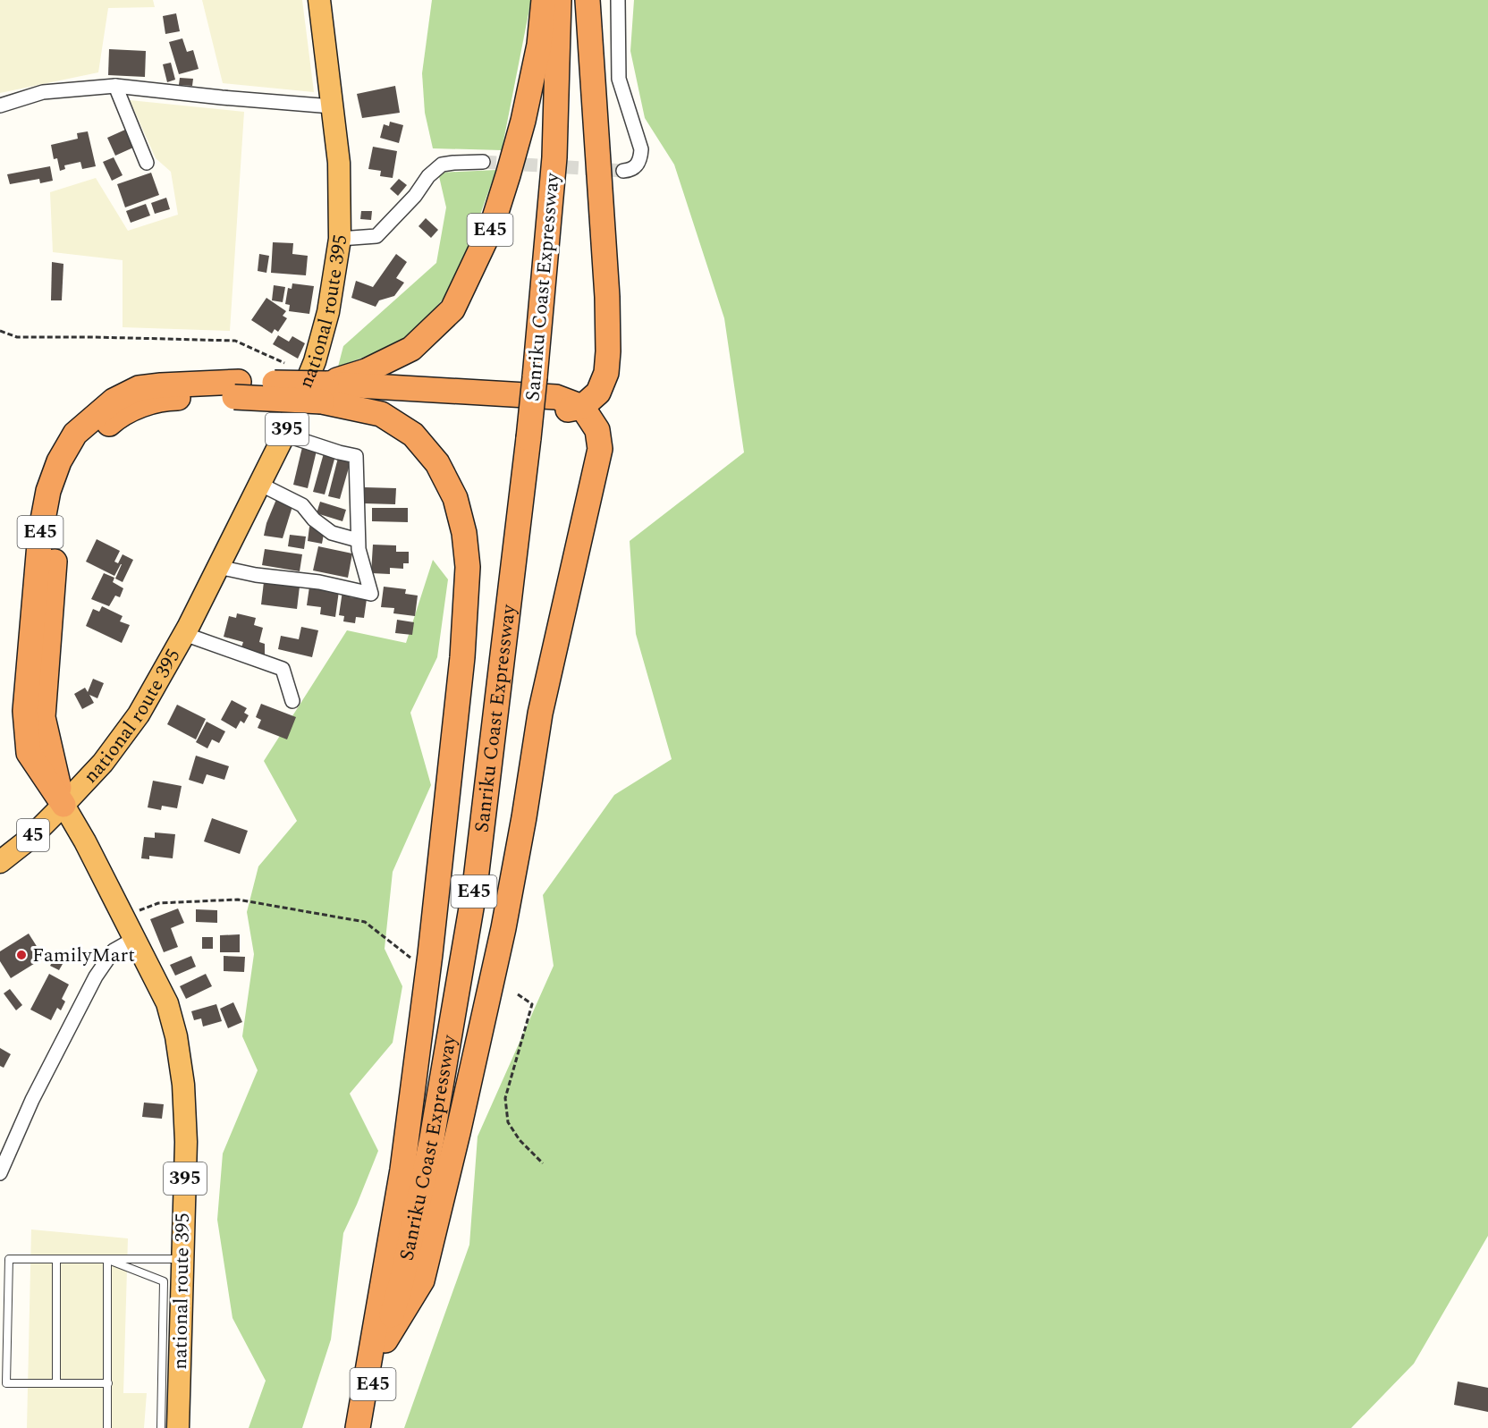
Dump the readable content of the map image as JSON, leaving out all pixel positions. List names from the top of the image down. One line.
{"streets":{"highway":["E45","Sanriku Coast Expressway","national route 395","395","45"]},"crossings":[["E45","national route 395"],["E45","45"],["national route 395","45"]],"places":["FamilyMart"]}
